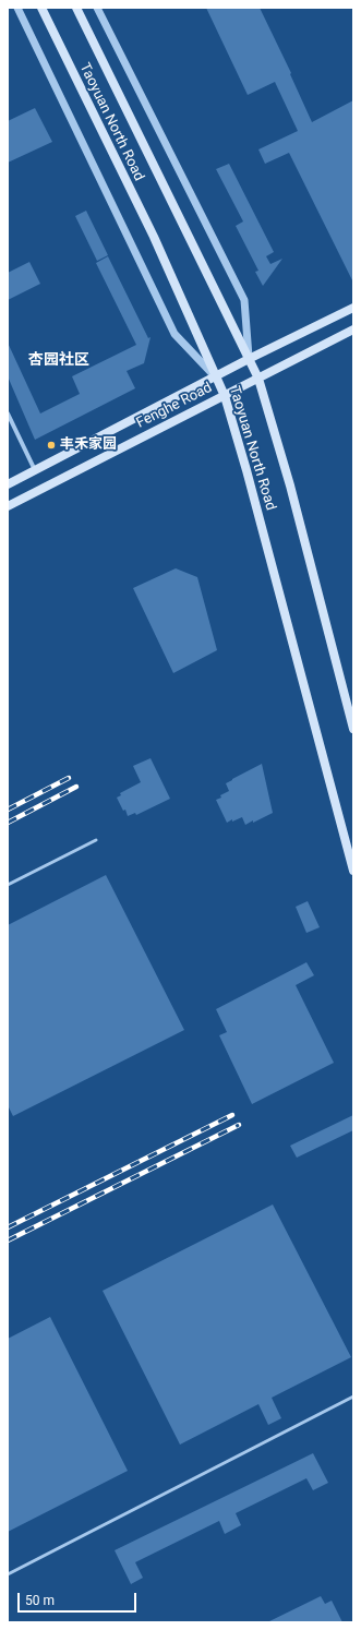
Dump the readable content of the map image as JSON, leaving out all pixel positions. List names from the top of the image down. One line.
{"streets":{"main road":["Taoyuan North Road","Fenghe Road"]},"crossings":[["Taoyuan North Road","Fenghe Road"]],"districts":["杏园社区"],"places":["丰禾家园"],"scale_bar":"50 m"}
